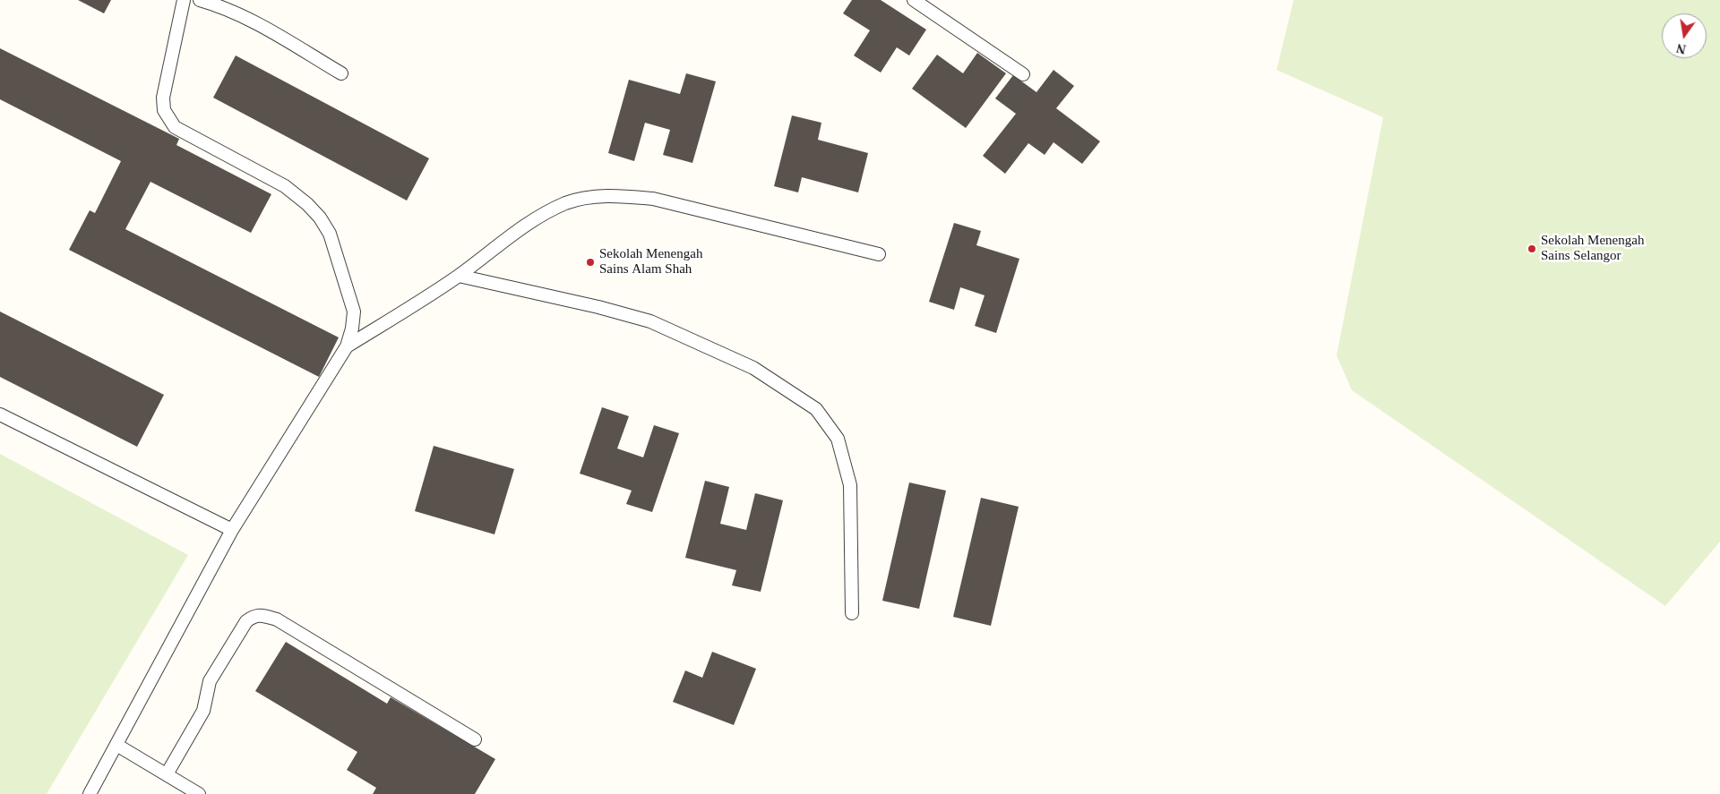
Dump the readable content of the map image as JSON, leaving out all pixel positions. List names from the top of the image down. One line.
{"places":["Sekolah Menengah Sains Selangor","Sekolah Menengah Sains Alam Shah"],"north":"bottom"}
